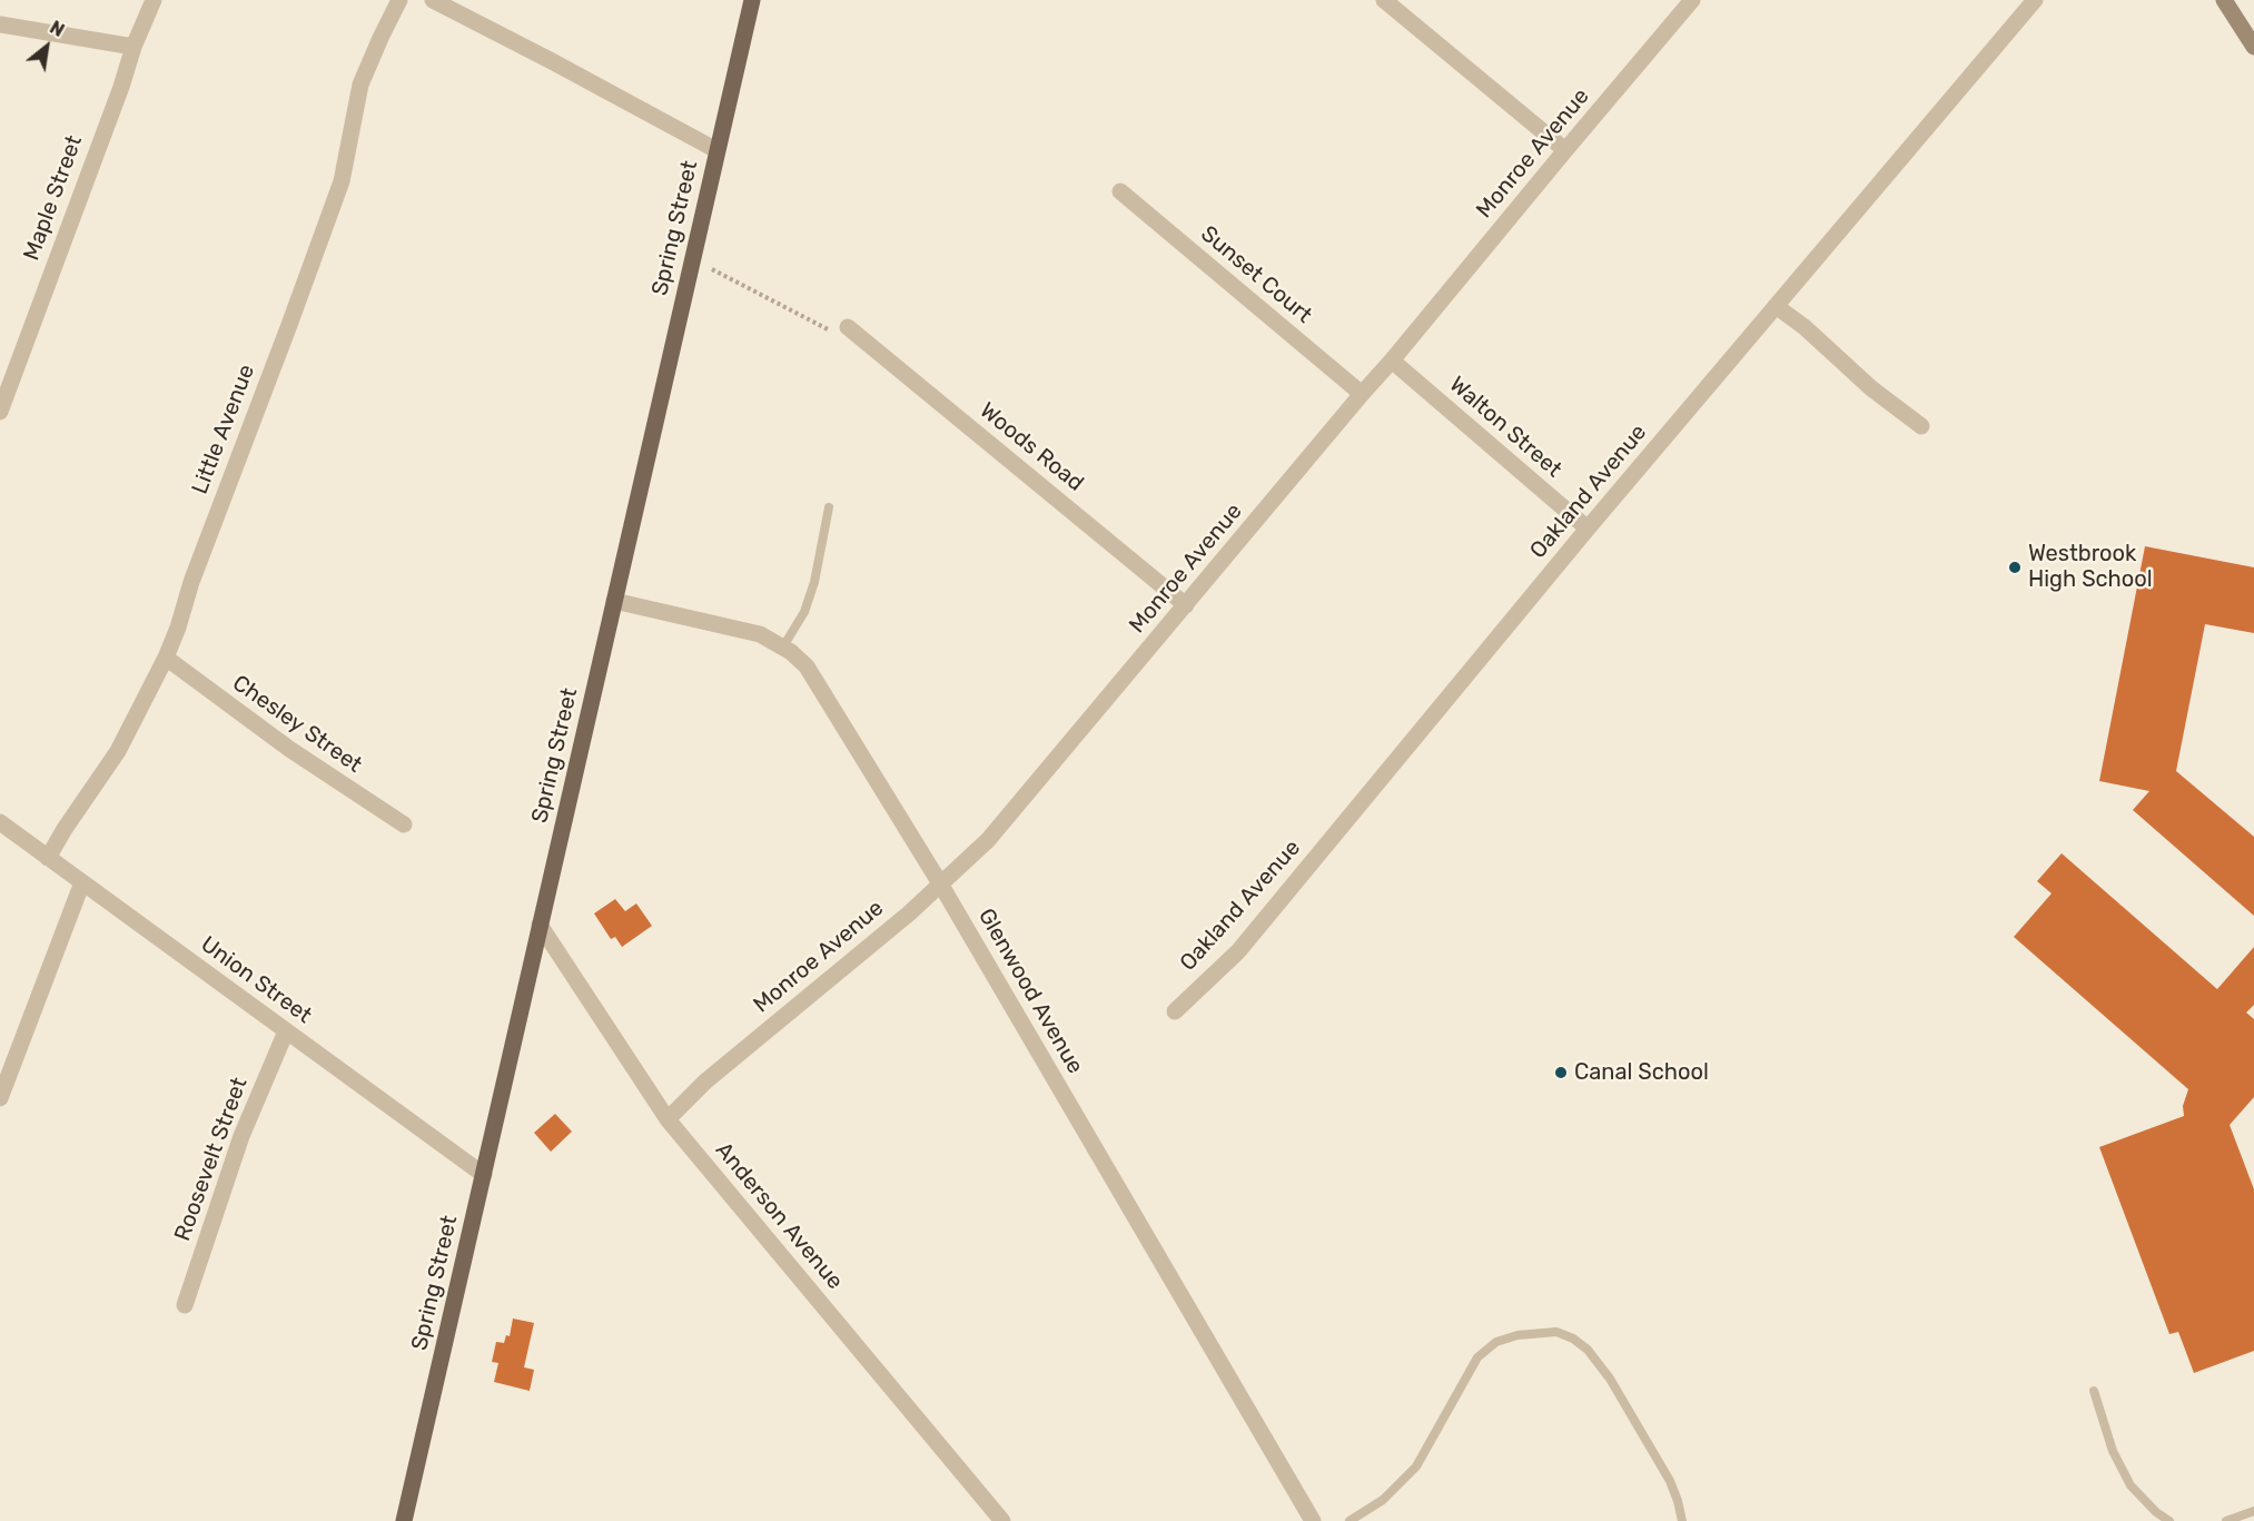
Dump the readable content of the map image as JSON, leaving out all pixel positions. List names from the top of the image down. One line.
{"streets":{"main road":["Spring Street"],"street":["Monroe Avenue","Maple Street","Sunset Court","Walton Street","Little Avenue","Woods Road","Oakland Avenue","Chesley Street","Union Street","Glenwood Avenue","Roosevelt Street","Anderson Avenue"]},"crossings":[["Monroe Avenue","Sunset Court"],["Monroe Avenue","Walton Street"],["Monroe Avenue","Woods Road"],["Monroe Avenue","Glenwood Avenue"],["Monroe Avenue","Anderson Avenue"],["Spring Street","Union Street"],["Spring Street","Glenwood Avenue"],["Spring Street","Anderson Avenue"],["Walton Street","Oakland Avenue"],["Little Avenue","Chesley Street"],["Little Avenue","Union Street"],["Union Street","Roosevelt Street"]],"places":["Westbrook High School","Canal School"],"north":"top right"}
